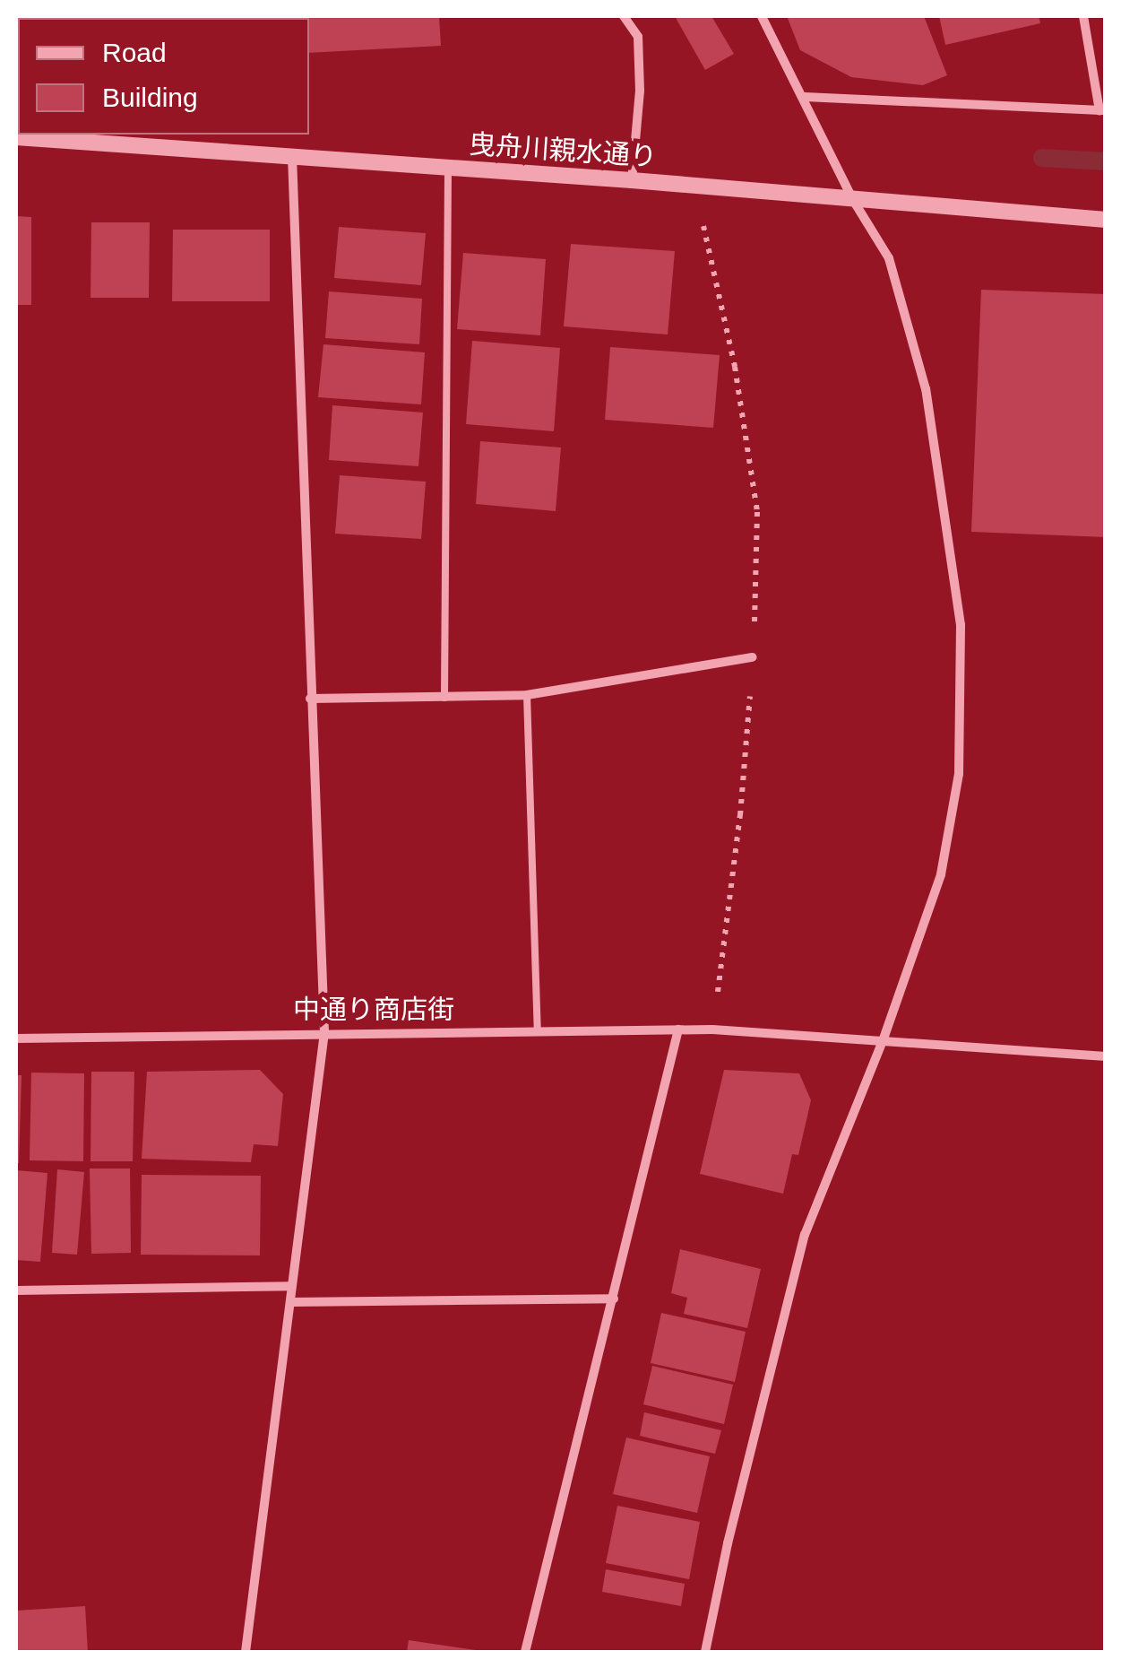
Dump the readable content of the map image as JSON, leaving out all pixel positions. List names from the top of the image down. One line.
{"streets":{"street":["曳舟川親水通り","中通り商店街"]},"legend":["Road","Building"]}
